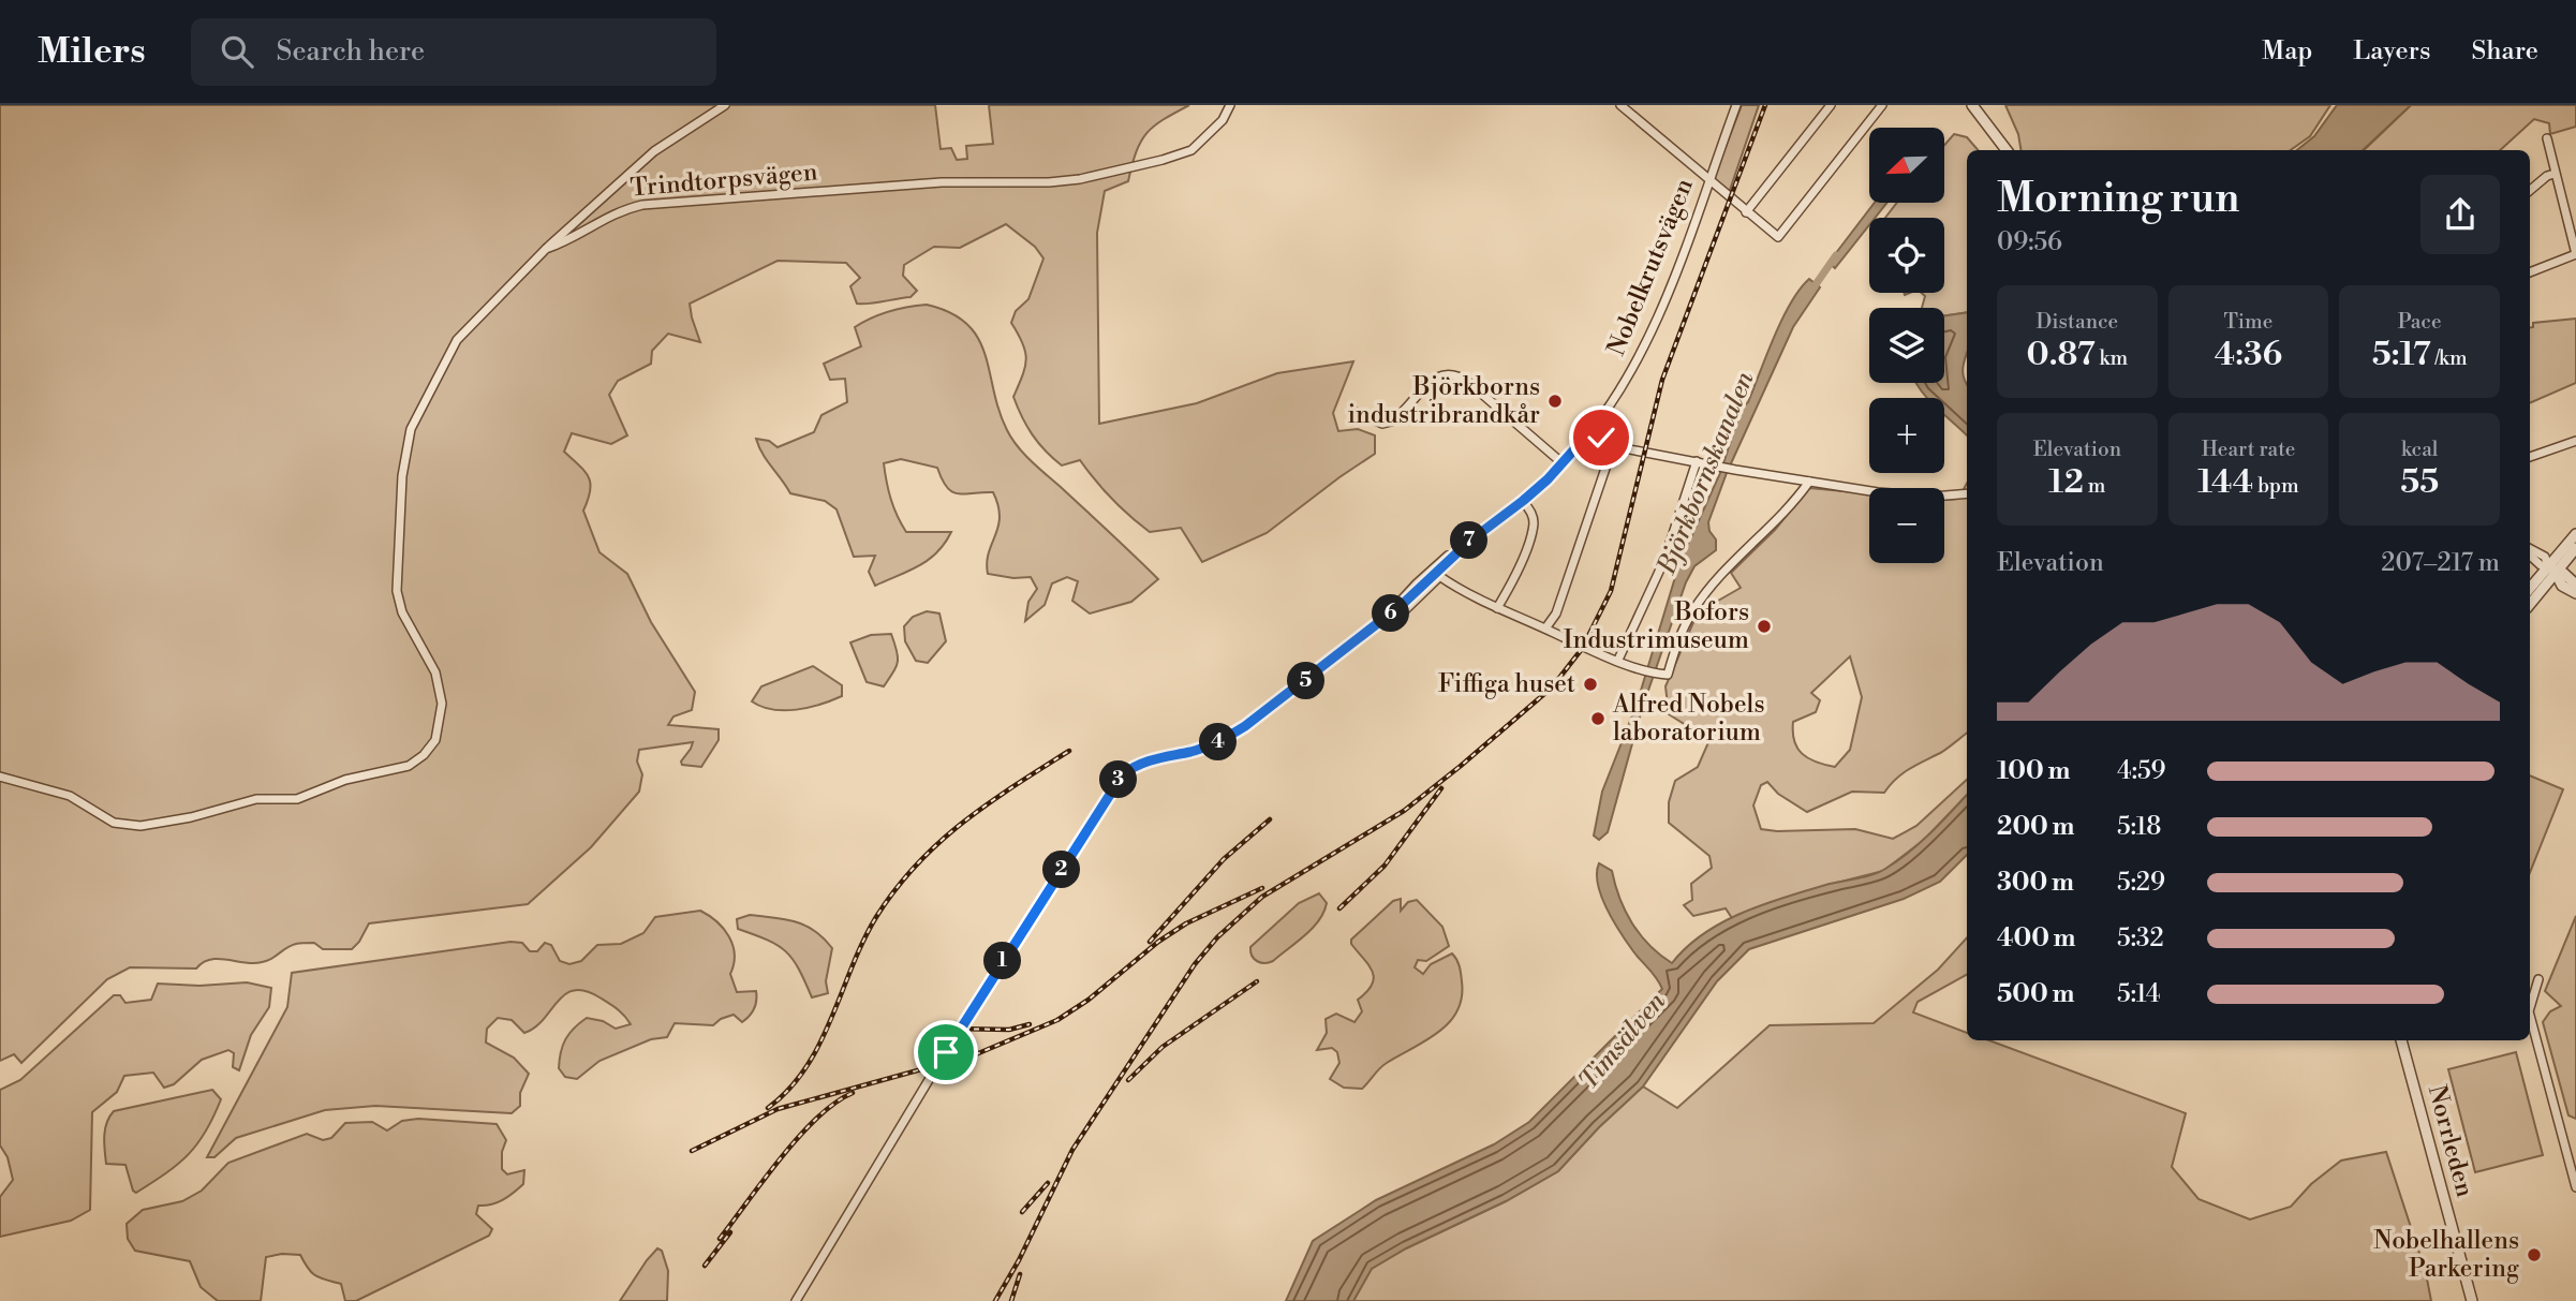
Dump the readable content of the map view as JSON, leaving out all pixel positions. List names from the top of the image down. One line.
{"streets":{"street":["Trindtorpsvägen","Nobelkrutsvägen","Norrleden"]},"water":["Björkbornskanalen","Timsälven"],"places":["Björkborns industribrandkår","Bofors Industrimuseum","Fiffiga huset","Alfred Nobels laboratorium","Nobelhallens Parkering"],"north":"bottom left","page":{"header":"Milers","search":"Search here","nav":["Map","Layers","Share"],"map_buttons":["+","−"],"heading":["Morning run","09:56"],"stats":[["Distance","0.87 km"],["Time","4:36"],["Pace","5:17 /km"],["Elevation","12 m"],["Heart rate","144 bpm"],["kcal","55"]],"pins":["7","6","5","4","3","2","1"],"chart":["Elevation","207–217 m"],"list":[{"name":"100 m","note":"4:59"},{"name":"200 m","note":"5:18"},{"name":"300 m","note":"5:29"},{"name":"400 m","note":"5:32"},{"name":"500 m","note":"5:14"}]}}
